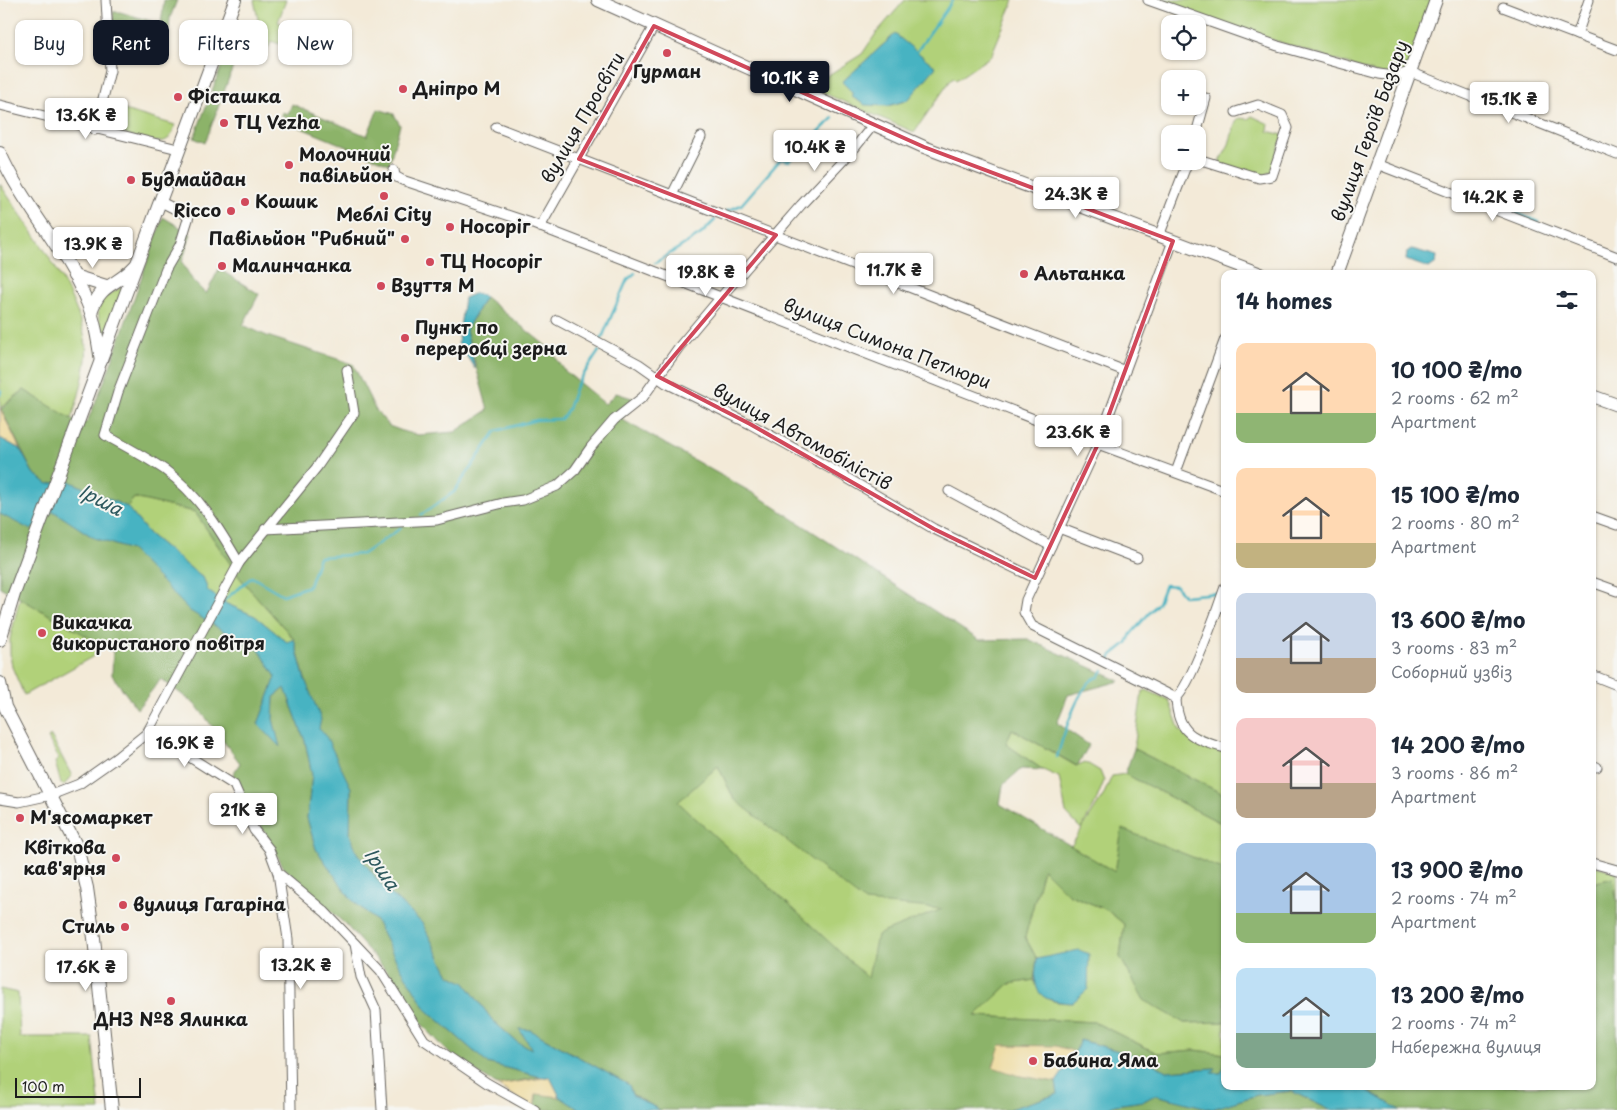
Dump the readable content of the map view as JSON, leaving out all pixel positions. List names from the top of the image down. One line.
{"streets":{"street":["вулиця Просвіти","вулиця Героїв Базару","вулиця Симона Петлюри","вулиця Автомобілістів"]},"crossings":[["вулиця Просвіти","вулиця Симона Петлюри"]],"water":["Ірша"],"places":["Гурман","Дніпро М","Фісташка","ТЦ Vezha","Молочний павільйон","Будмайдан","Меблі City","Кошик","Ricco","Носоріг","Павільйон \"Рибний\"","ТЦ Носоріг","Малинчанка","Альтанка","Взуття М","Пункт по переробці зерна","Викачка використаного повітря","М'ясомаркет","Квіткова кав'ярня","вулиця Гагаріна","Стиль","ДНЗ №8 Ялинка","Бабина Яма"],"scale_bar":"100 m","page":{"map_buttons":["+","−"],"chip":["Buy","Rent","Filters","New"],"price":["10.1K ₴","15.1K ₴","13.6K ₴","10.4K ₴","24.3K ₴","14.2K ₴","13.9K ₴","11.7K ₴","19.8K ₴","23.6K ₴","16.9K ₴","21K ₴","13.2K ₴","17.6K ₴"],"heading":"14 homes","list":[{"name":"10 100 ₴/mo","note":"2 rooms · 62 m² · Apartment"},{"name":"15 100 ₴/mo","note":"2 rooms · 80 m² · Apartment"},{"name":"13 600 ₴/mo","note":"3 rooms · 83 m² · Соборний узвіз"},{"name":"14 200 ₴/mo","note":"3 rooms · 86 m² · Apartment"},{"name":"13 900 ₴/mo","note":"2 rooms · 74 m² · Apartment"},{"name":"13 200 ₴/mo","note":"2 rooms · 74 m² · Набережна вулиця"}],"scale":"100 m"}}
